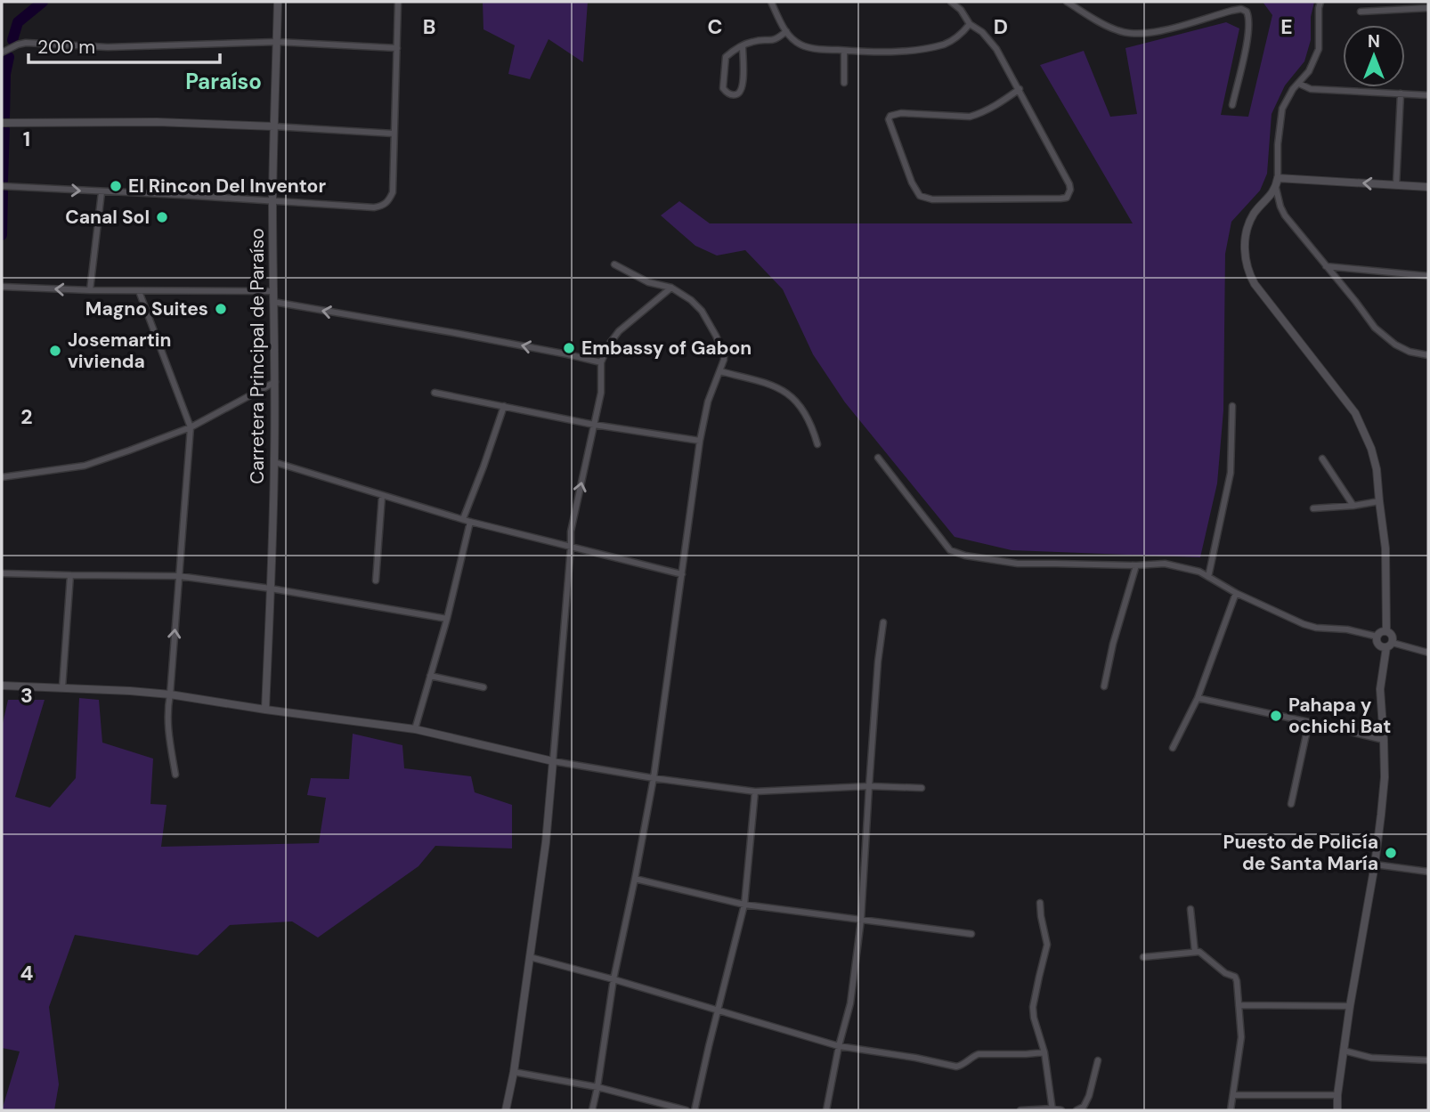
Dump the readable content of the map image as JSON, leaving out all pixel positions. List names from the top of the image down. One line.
{"streets":{"street":["Carretera Principal de Paraíso"]},"districts":["Paraíso"],"places":["El Rincon Del Inventor","Canal Sol","Magno Suites","Embassy of Gabon","Josemartin vivienda","Pahapa y ochichi Bat","Puesto de Policía de Santa María"],"scale_bar":"200 m","north":"top","grid":{"columns":["B","C","D","E"],"rows":["1","2","3","4"]}}
